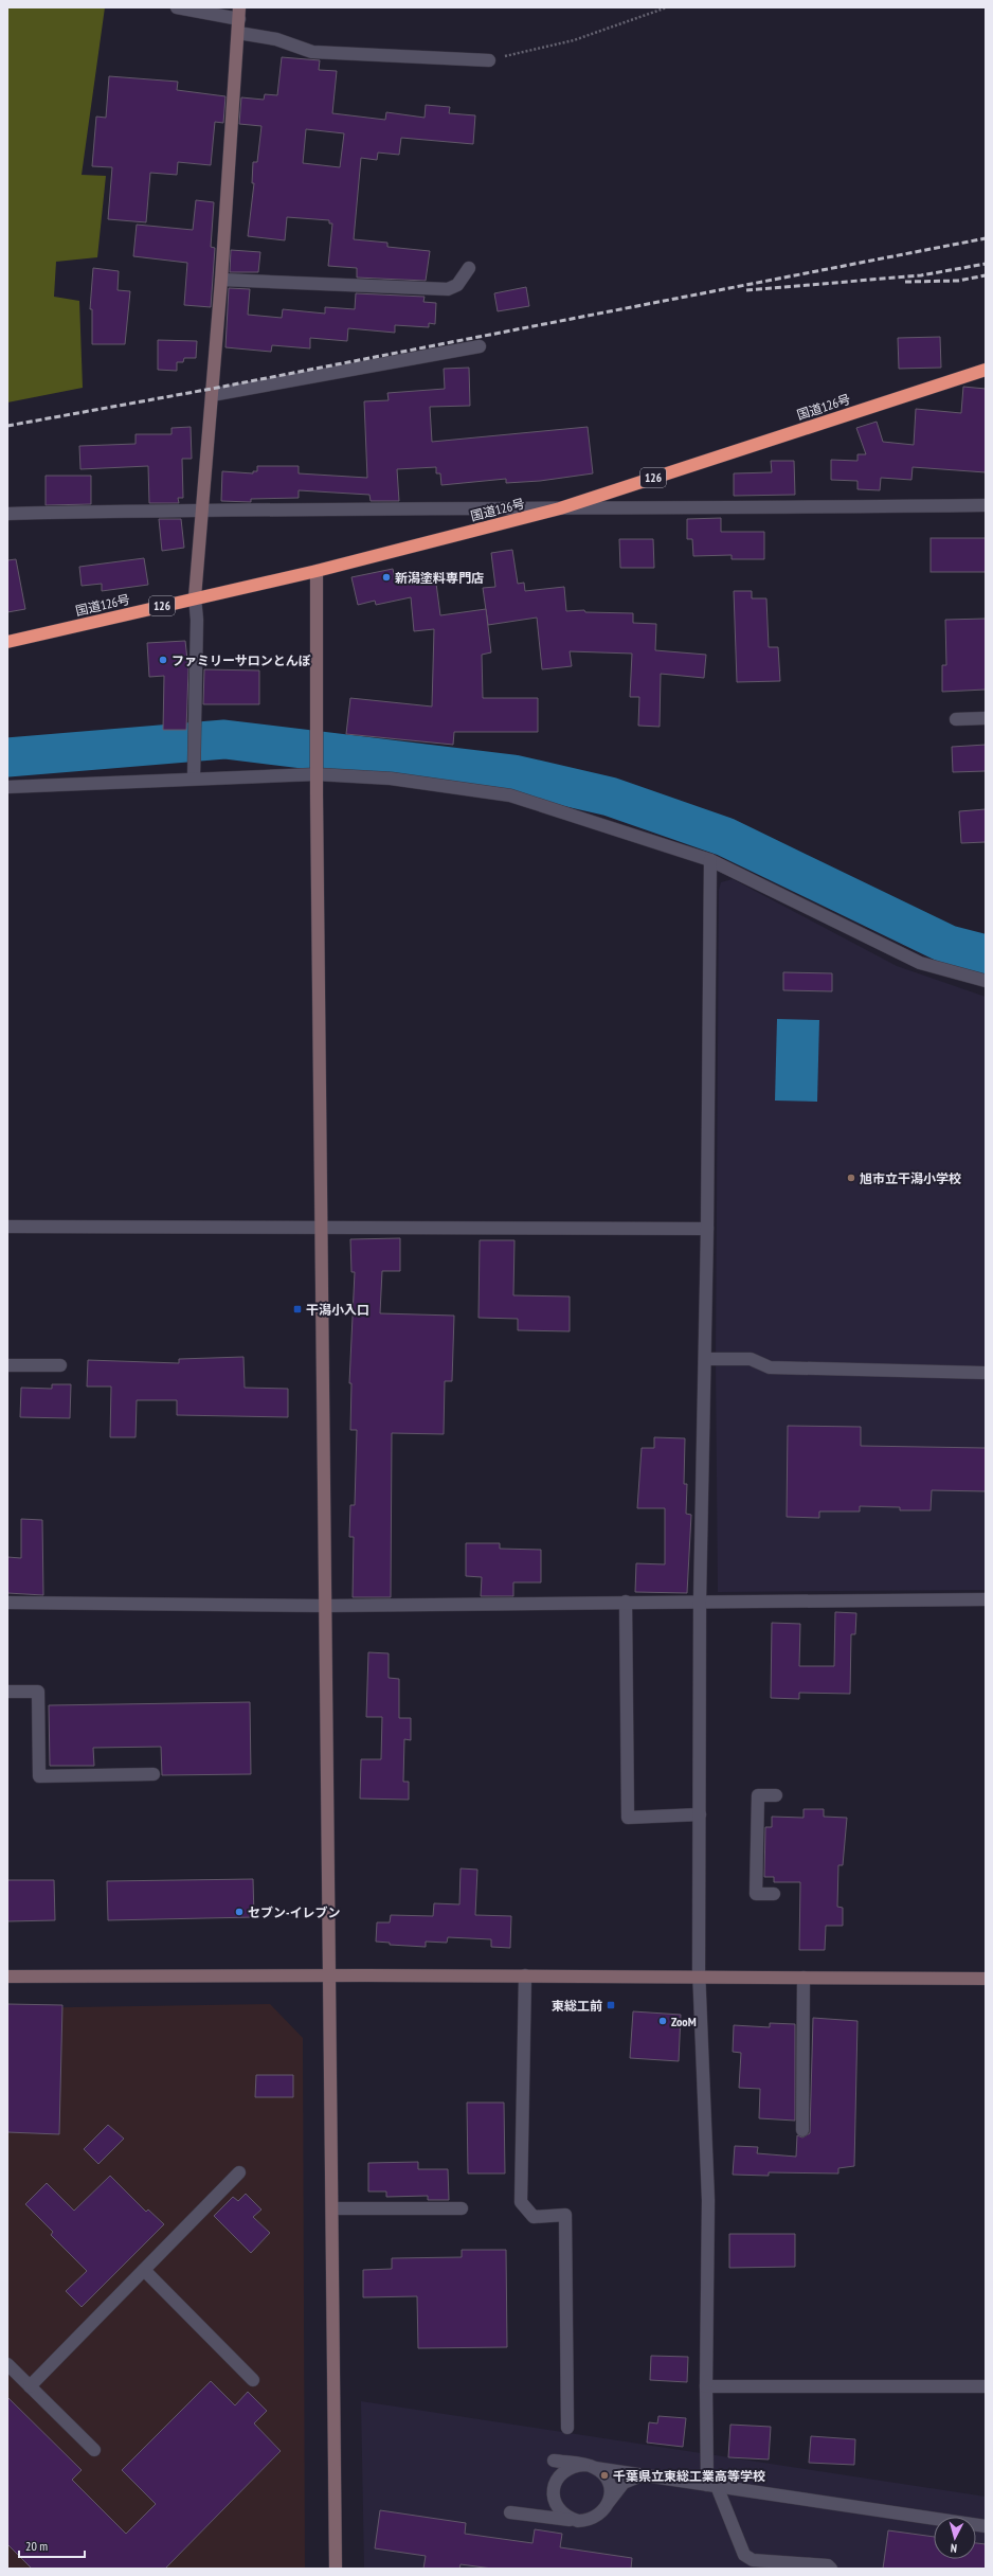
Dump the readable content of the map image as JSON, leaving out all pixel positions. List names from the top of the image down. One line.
{"streets":{"highway":["国道126号","126"]},"places":{"other":["新潟塗料専門店","ファミリーサロンとんぼ","旭市立干潟小学校","セブン-イレブン","ZooM","千葉県立東総工業高等学校"],"transit":["干潟小入口","東総工前"]},"scale_bar":"20 m","north":"bottom"}
